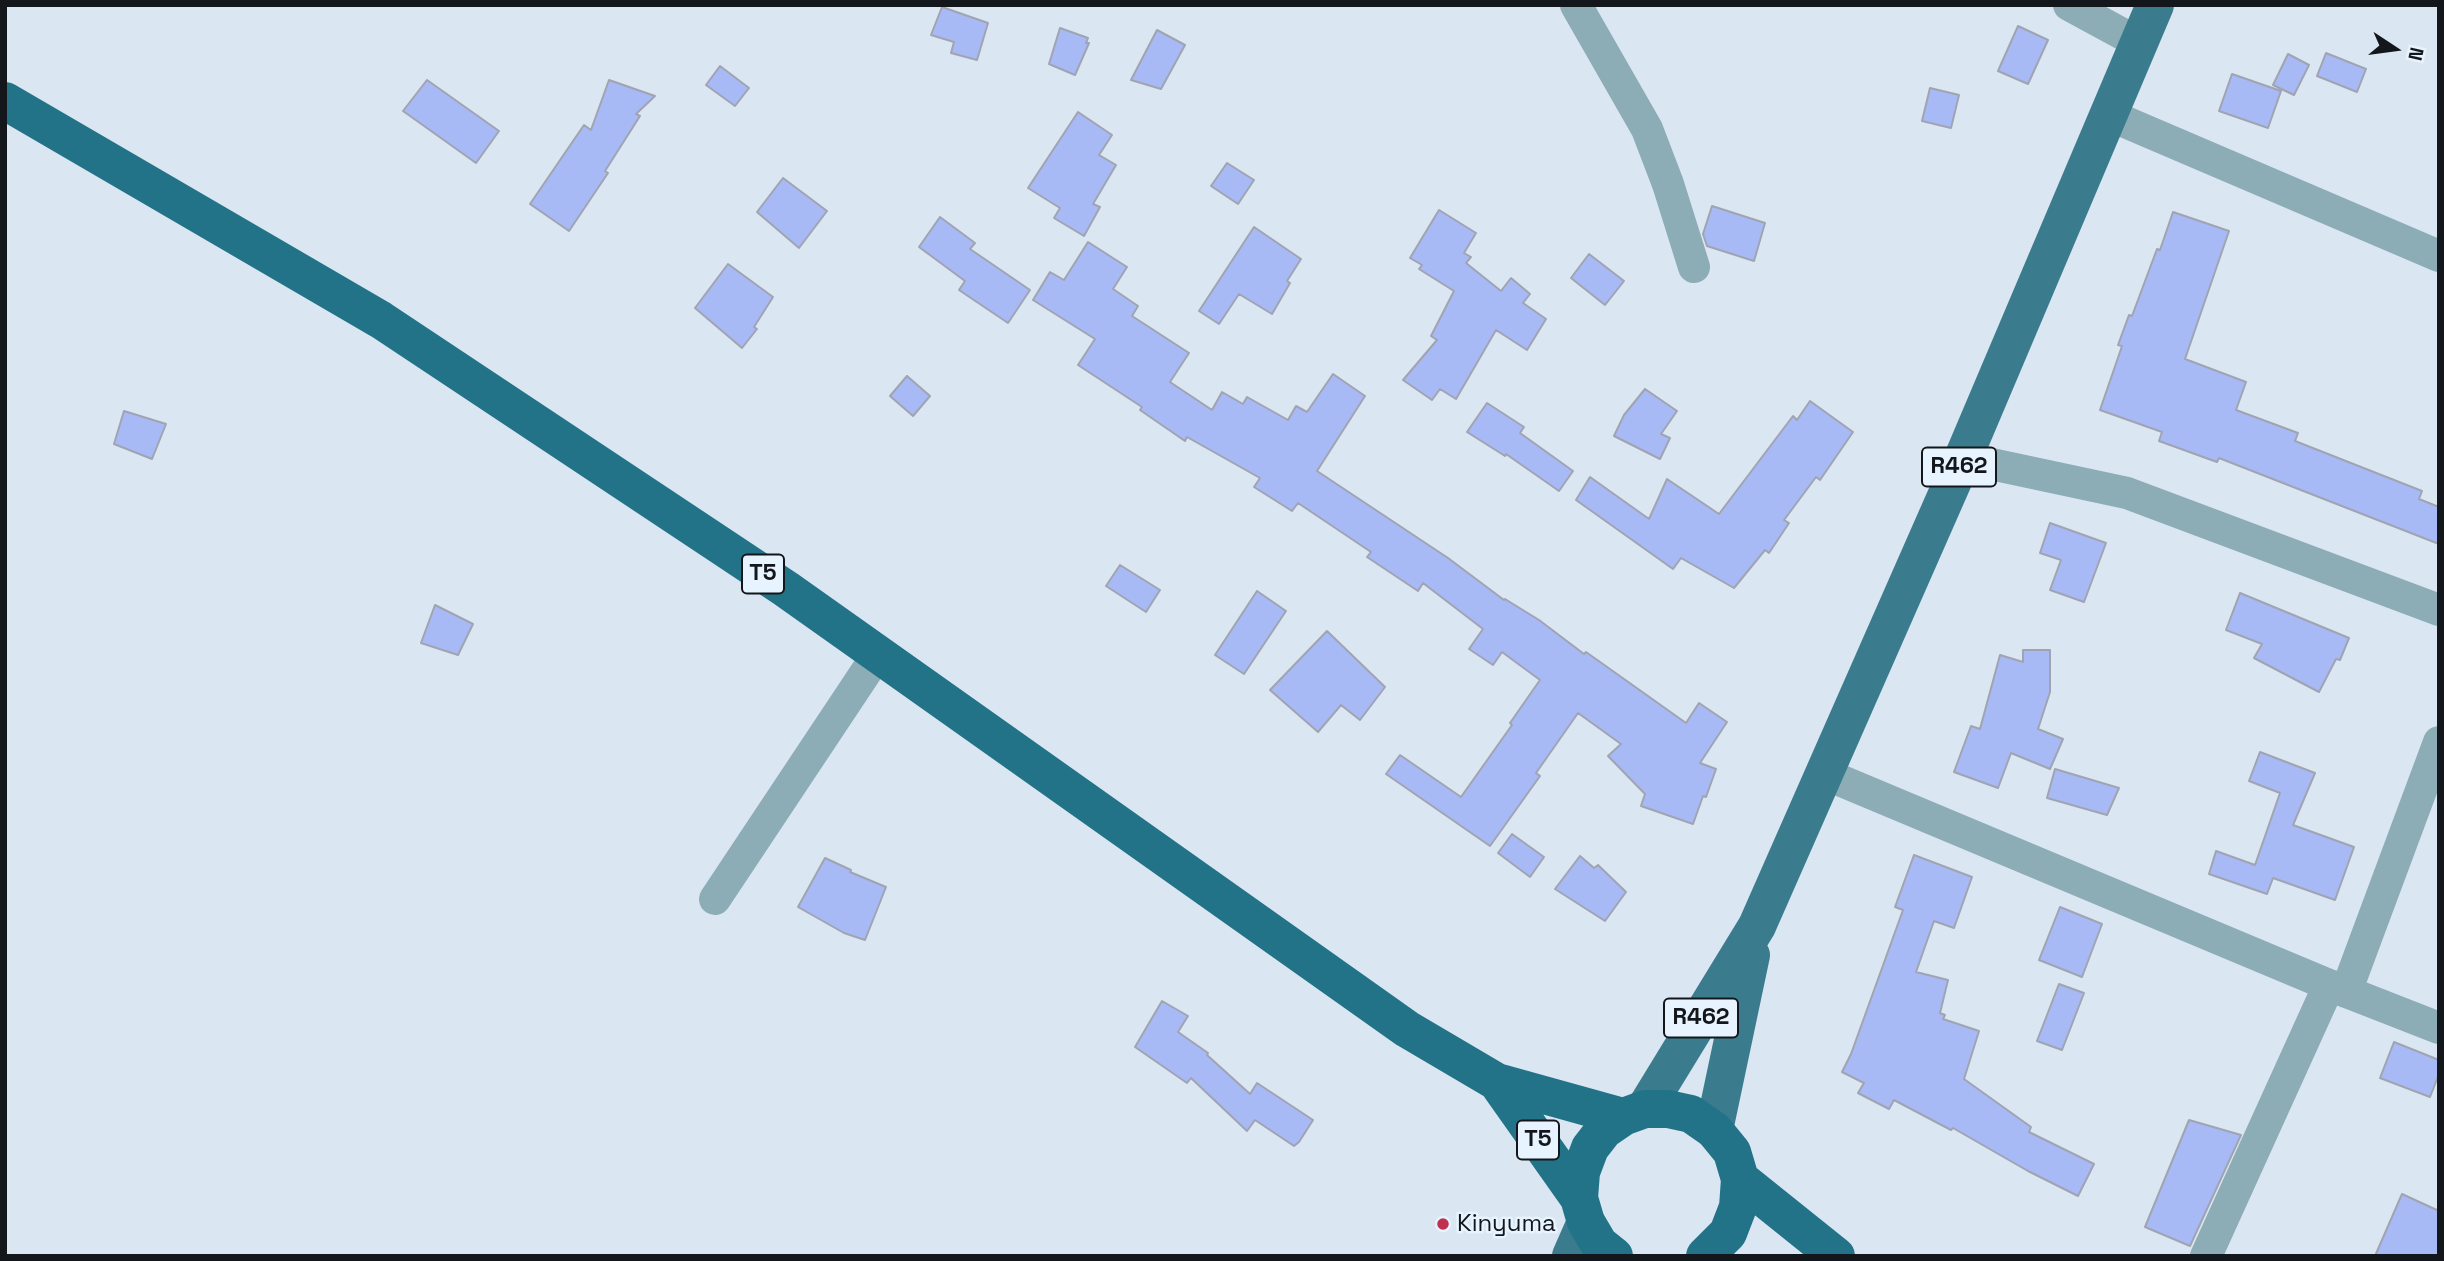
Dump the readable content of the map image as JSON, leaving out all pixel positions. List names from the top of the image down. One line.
{"streets":{"highway":["T5"],"main road":["R462"]},"crossings":[["R462","T5"]],"places":["Kinyuma"],"north":"right"}
